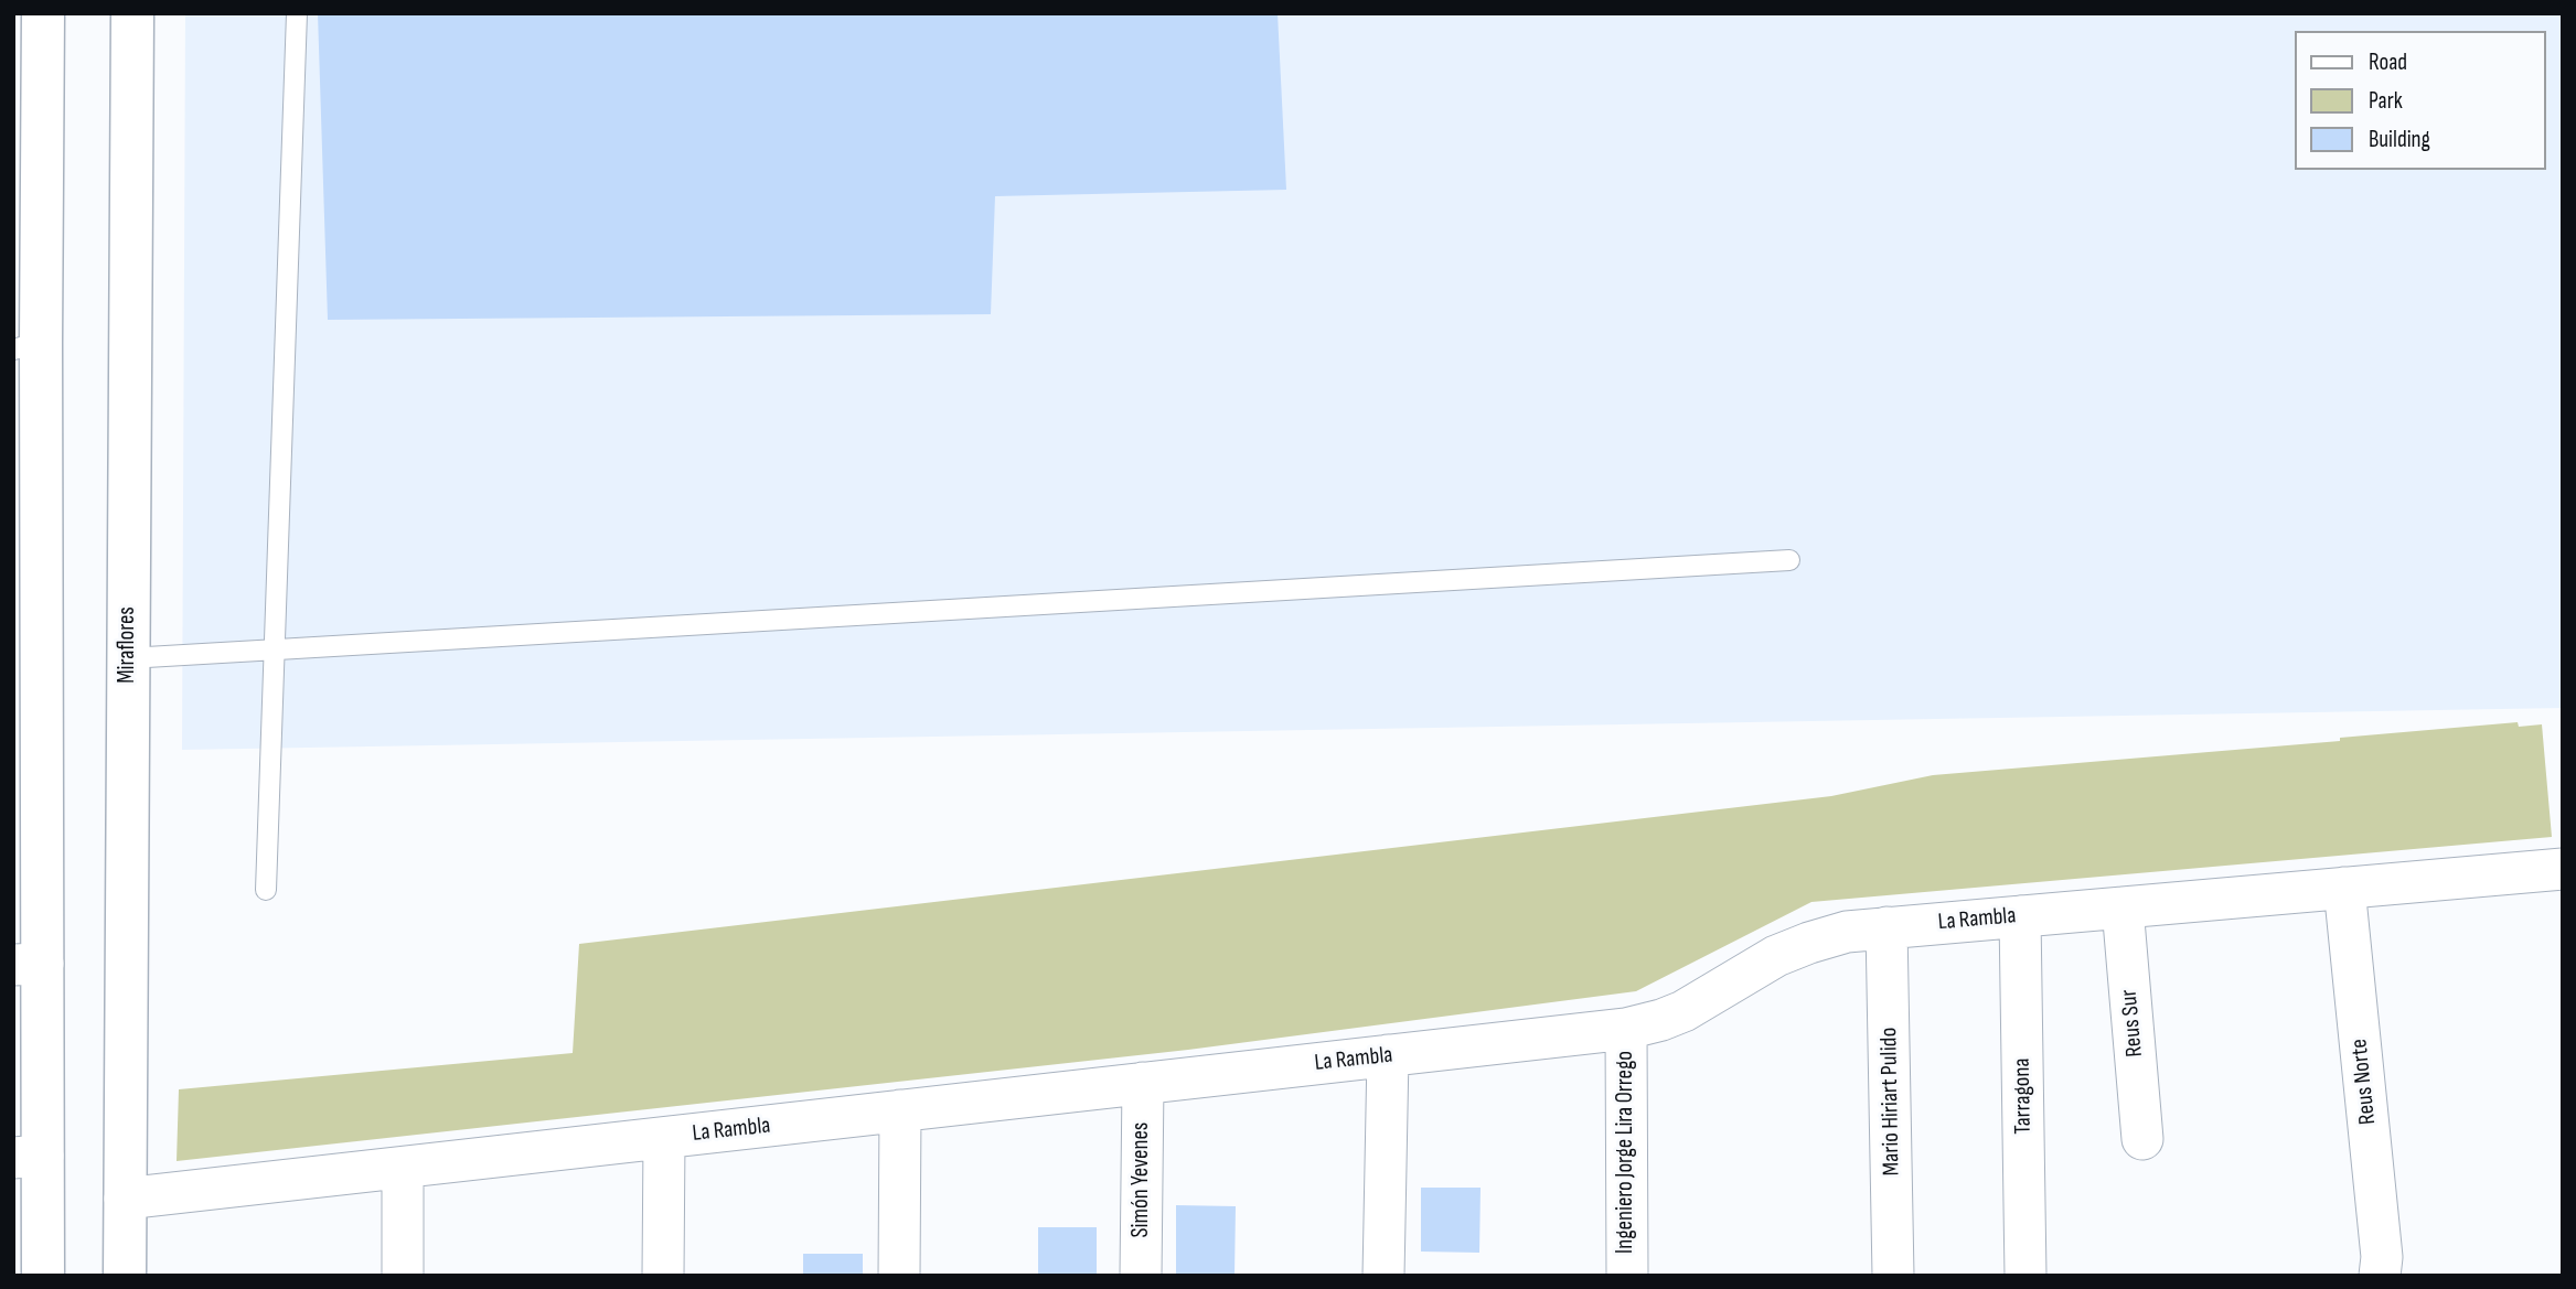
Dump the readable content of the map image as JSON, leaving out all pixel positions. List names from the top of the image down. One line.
{"streets":{"main road":["Miraflores"],"street":["La Rambla","Reus Sur","Reus Norte","Tarragona","Mario Hiriart Pulido","Ingeniero Jorge Lira Orrego","Simón Yevenes"]},"crossings":[["Miraflores","La Rambla"],["La Rambla","Reus Sur"],["La Rambla","Reus Norte"],["La Rambla","Tarragona"],["La Rambla","Mario Hiriart Pulido"],["La Rambla","Ingeniero Jorge Lira Orrego"],["La Rambla","Simón Yevenes"]],"legend":["Road","Park","Building"]}
